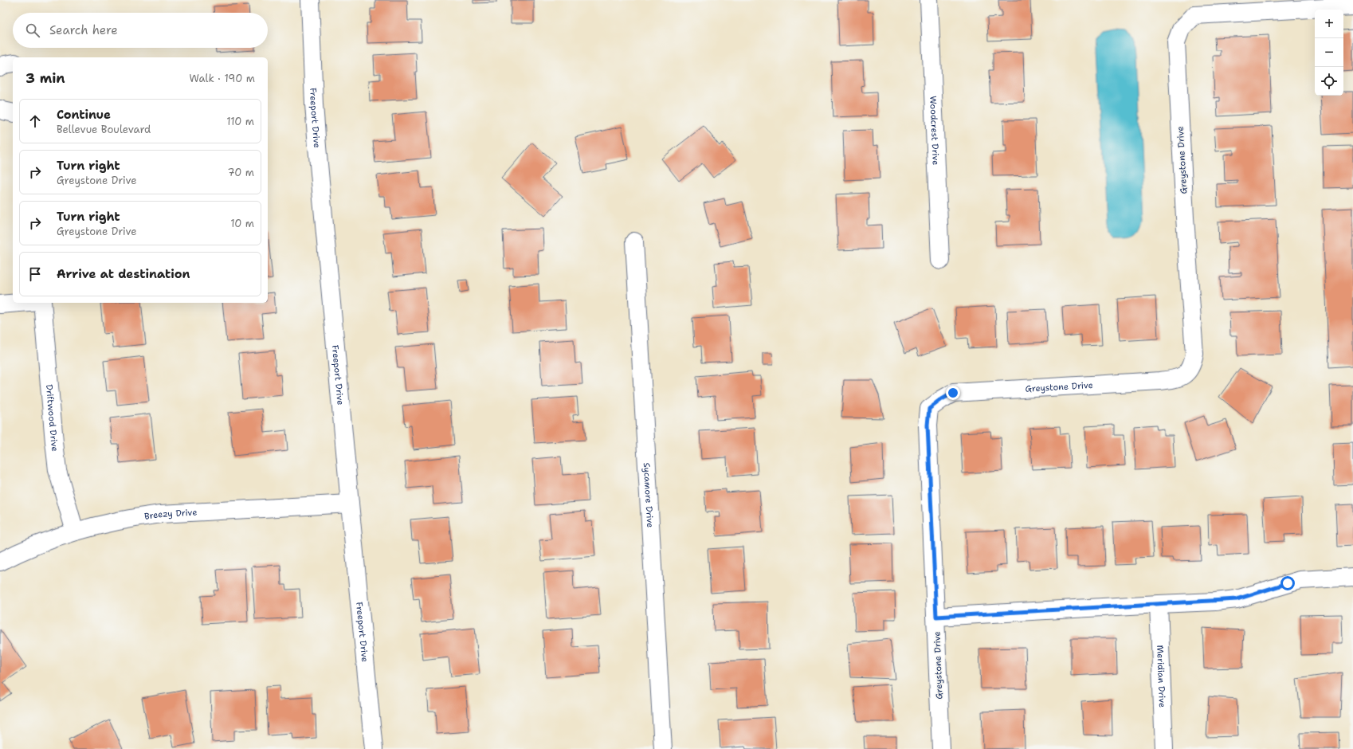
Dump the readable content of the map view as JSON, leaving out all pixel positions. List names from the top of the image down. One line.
{"streets":{"street":["Freeport Drive","Woodcrest Drive","Greystone Drive","Driftwood Drive","Sycamore Drive","Breezy Drive","Meridian Drive"]},"crossings":[["Freeport Drive","Breezy Drive"],["Driftwood Drive","Breezy Drive"]],"page":{"map_buttons":["+","−"],"search":"Search here","heading":["3 min","Walk · 190 m"],"list":[["Continue","Bellevue Boulevard","110 m"],["Turn right","Greystone Drive","70 m"],["Turn right","Greystone Drive","10 m"],"Arrive at destination"]}}
